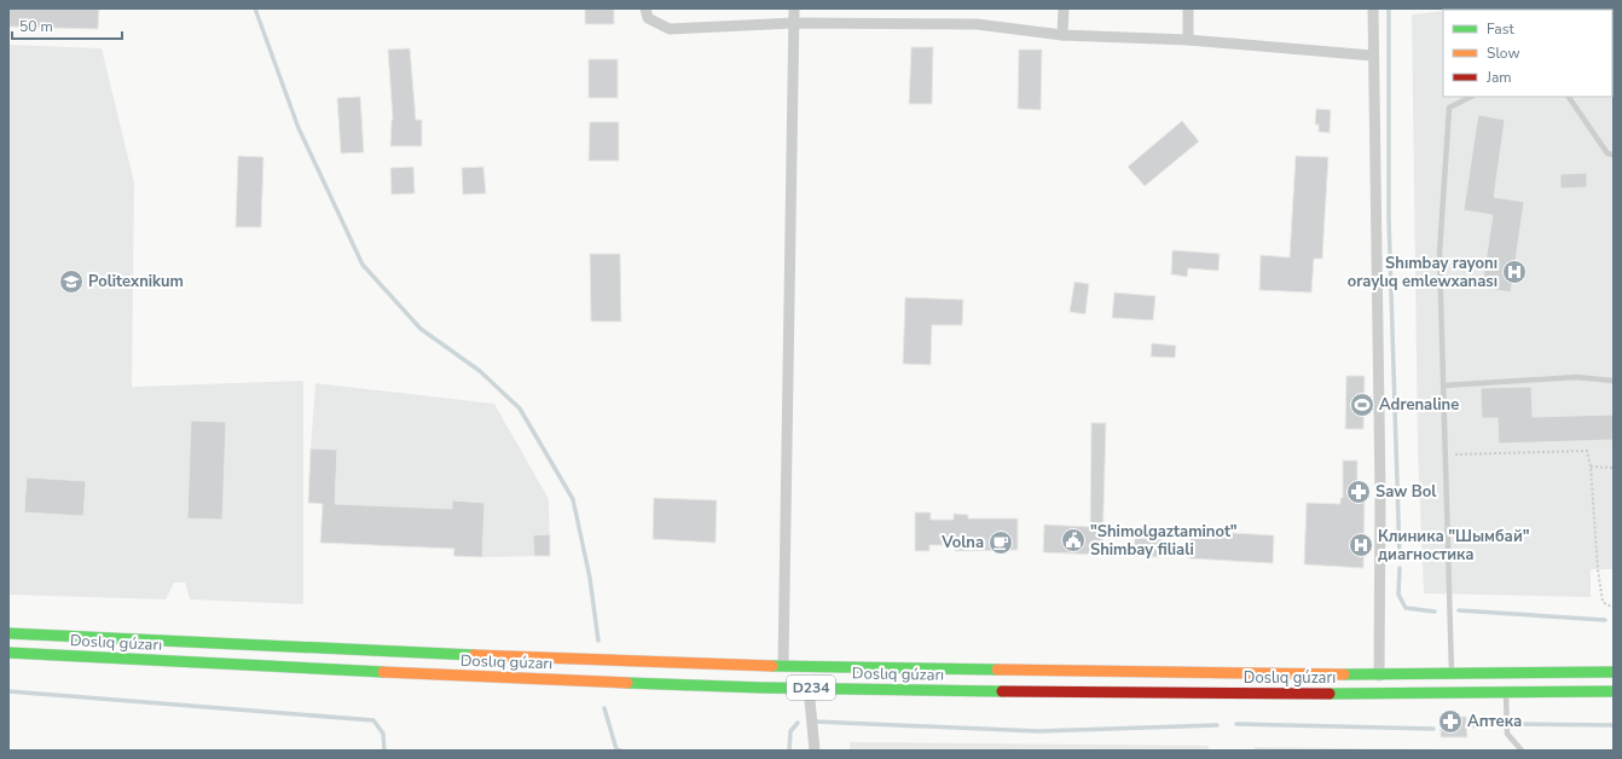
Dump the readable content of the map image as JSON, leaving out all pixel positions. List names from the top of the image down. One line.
{"streets":{"main road":["Doslıq gúzarı","D234"]},"places":{"hospital":["Shımbay rayonı oraylıq emlewxanası","Клиника \"Шымбай\" диагностика"],"school or university":["Politexnikum"],"sports":["Adrenaline"],"pharmacy":["Saw Bol","Аптека"],"public building":["\"Shimolgaztaminot\" Shimbay filiali"],"cafe":["Volna"]},"legend":["Fast","Slow","Jam"],"scale_bar":"50 m"}
